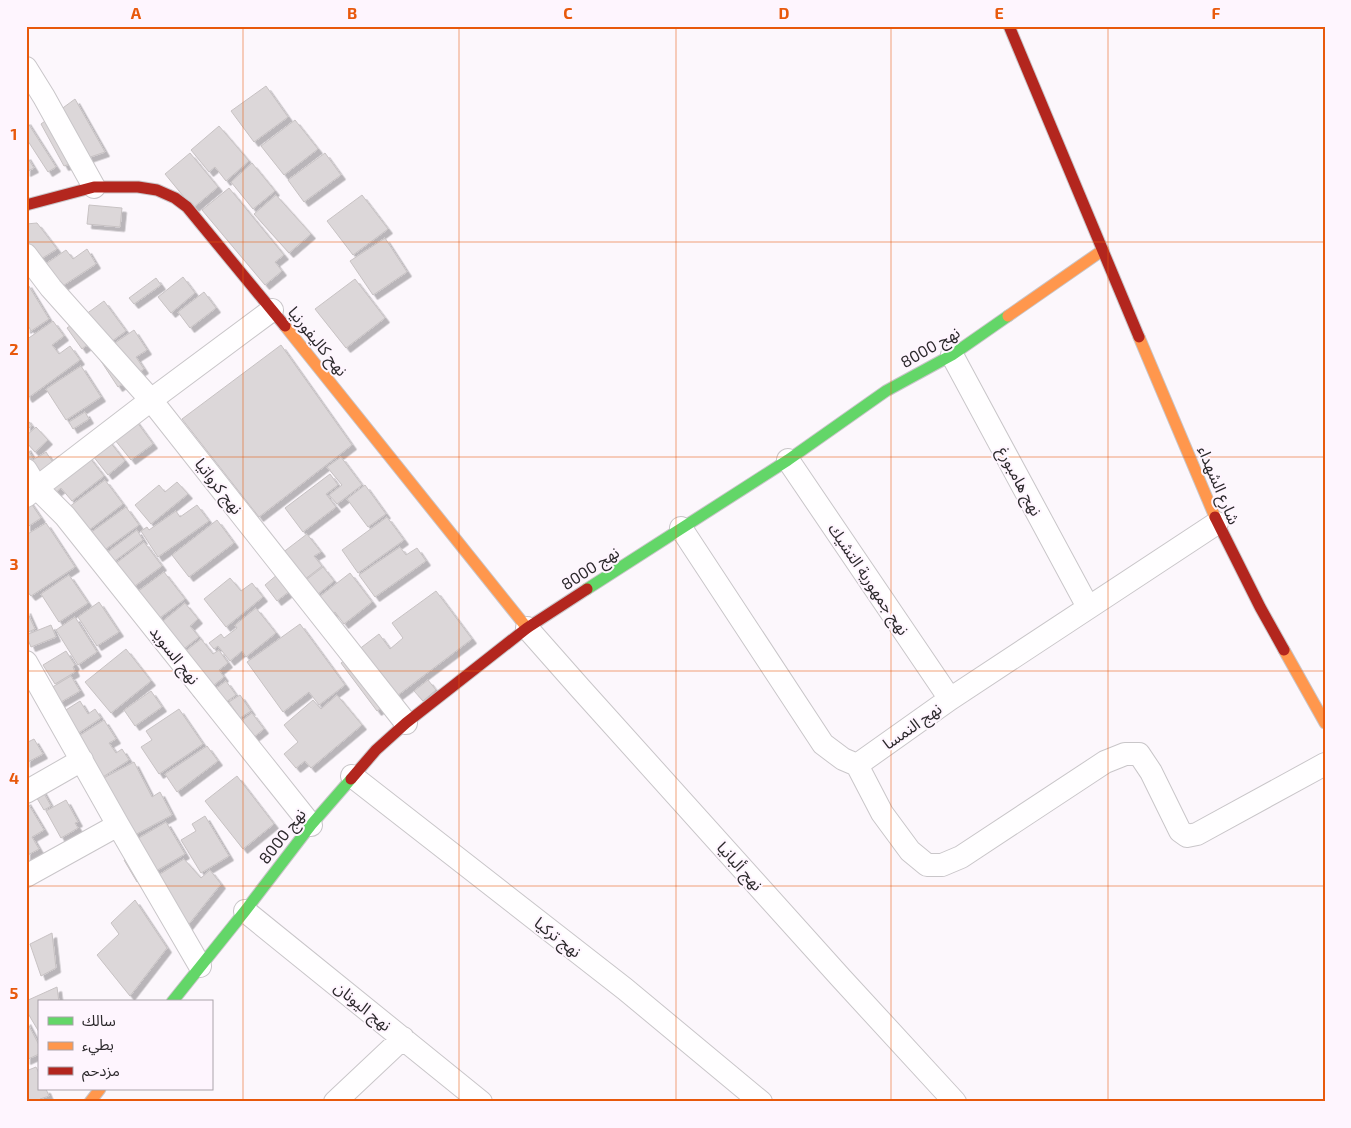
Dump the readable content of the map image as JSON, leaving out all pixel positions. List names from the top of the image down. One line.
{"streets":{"street":["نهح كاليفورنيا","نهج 8000","نهج هامبورغ","شارع الشهداء","نهج كرواتيا","نهج جمهورية التشيك","نهج السويد","نهج النمسا","نهج ألبانيا","نهج تركيا","نهج اليونان"]},"crossings":[["نهح كاليفورنيا","نهج 8000"],["نهح كاليفورنيا","نهج ألبانيا"],["نهج 8000","نهج هامبورغ"],["نهج 8000","شارع الشهداء"],["نهج 8000","نهج كرواتيا"],["نهج 8000","نهج جمهورية التشيك"],["نهج 8000","نهج السويد"],["نهج 8000","نهج ألبانيا"],["نهج 8000","نهج تركيا"],["نهج 8000","نهج اليونان"],["نهج هامبورغ","نهج النمسا"],["شارع الشهداء","نهج النمسا"],["نهج جمهورية التشيك","نهج النمسا"]],"legend":["سالك","بطيء","مزدحم"],"grid":{"columns":["A","B","C","D","E","F"],"rows":["1","2","3","4","5"]}}
